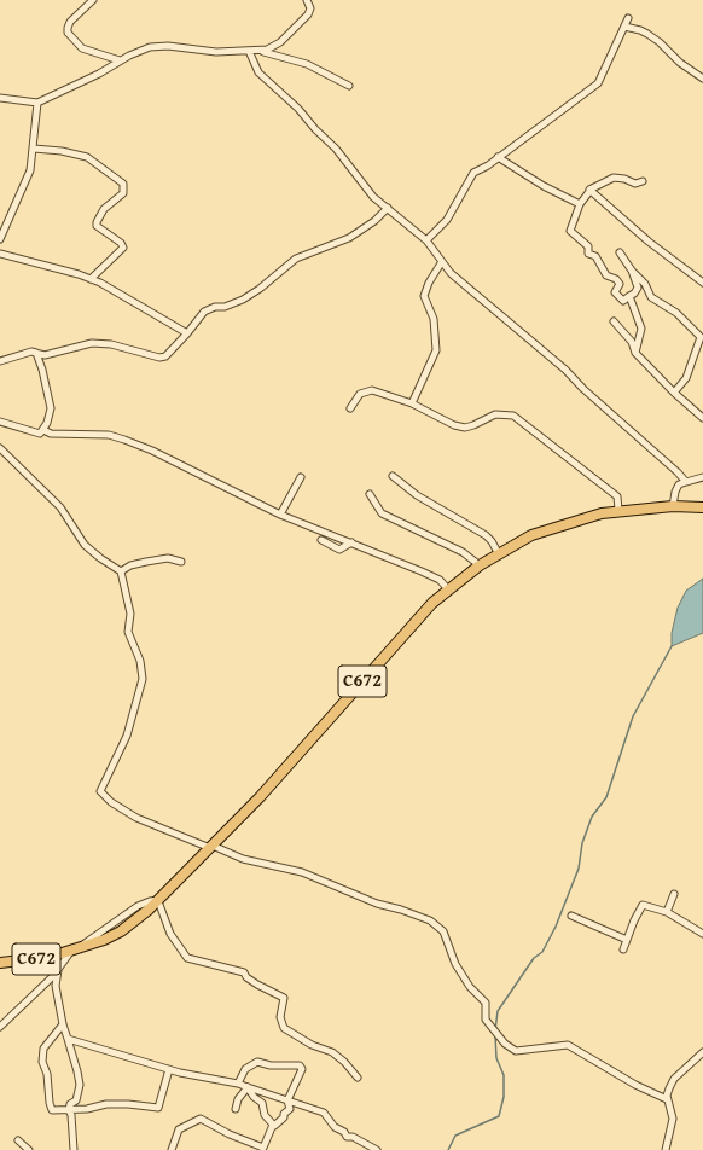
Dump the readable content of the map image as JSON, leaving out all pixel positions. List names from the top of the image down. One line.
{"streets":{"main road":["C672"]}}
